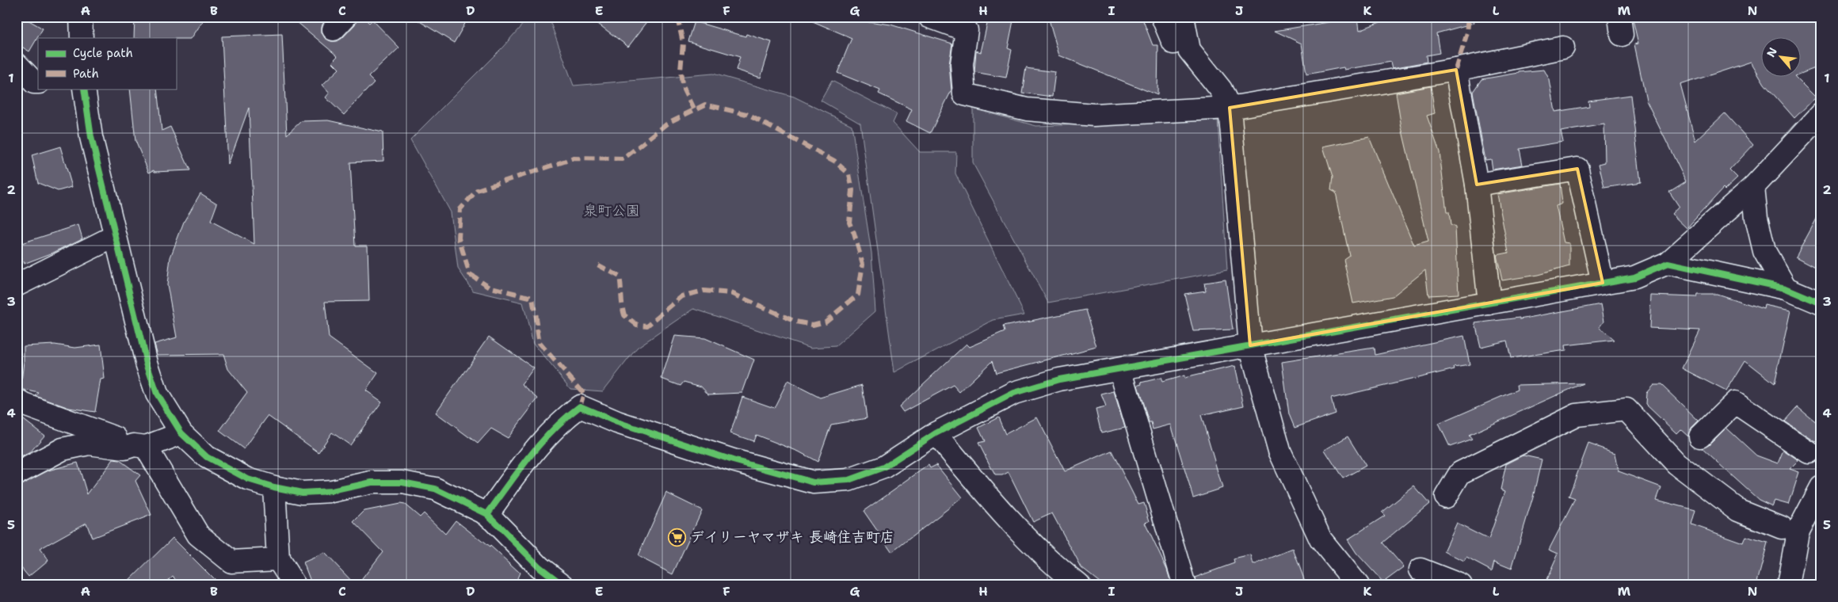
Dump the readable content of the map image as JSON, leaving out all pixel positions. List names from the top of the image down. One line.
{"parks":["泉町公園"],"places":{"supermarket":["デイリーヤマザキ 長崎住吉町店"]},"legend":["Cycle path","Path"],"north":"top left","grid":{"columns":["A","B","C","D","E","F","G","H","I","J","K","L","M","N"],"rows":["1","2","3","4","5"]}}
